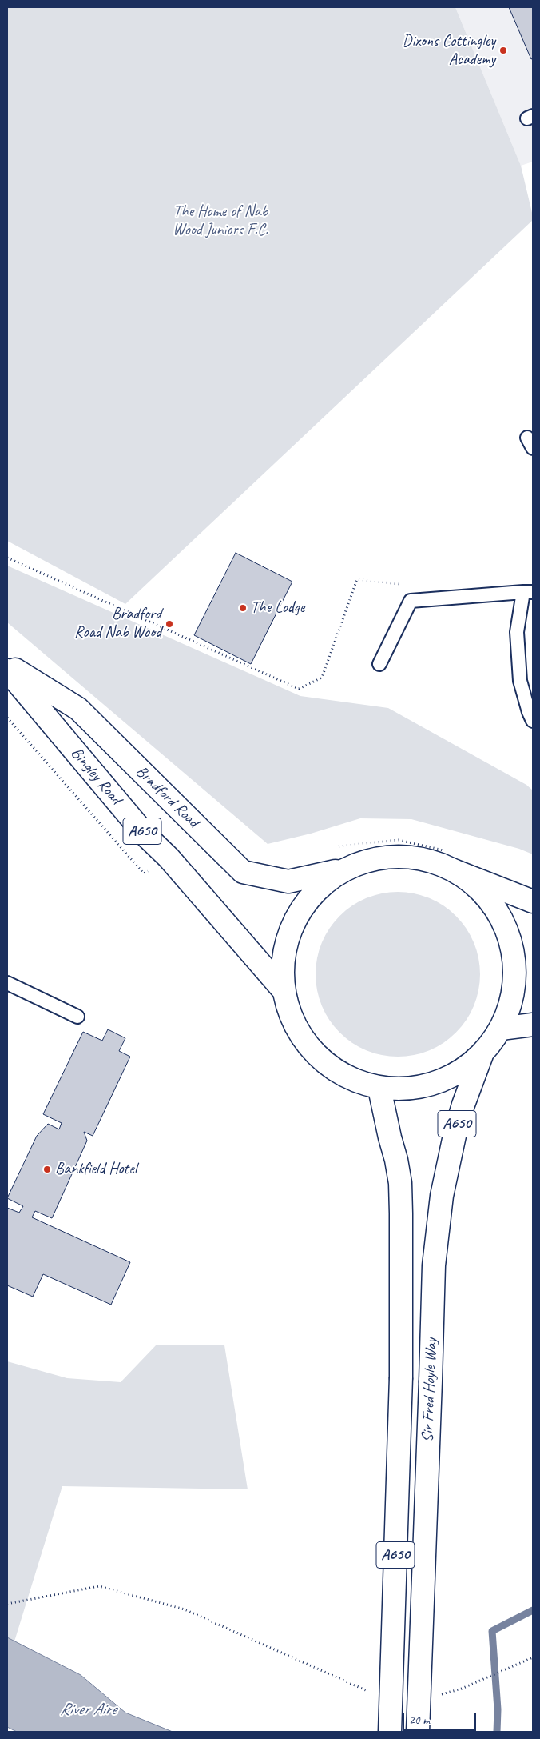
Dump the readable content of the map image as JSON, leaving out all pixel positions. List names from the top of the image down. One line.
{"streets":{"main road":["Bingley Road","Bradford Road","A650","Sir Fred Hoyle Way"]},"crossings":[["Bingley Road","A650"],["Bradford Road","A650"],["A650","Sir Fred Hoyle Way"]],"water":["River Aire"],"parks":["The Home of Nab Wood Juniors F.C."],"places":["Dixons Cottingley Academy","The Lodge","Bradford Road Nab Wood","Bankfield Hotel"],"scale_bar":"20 m"}
